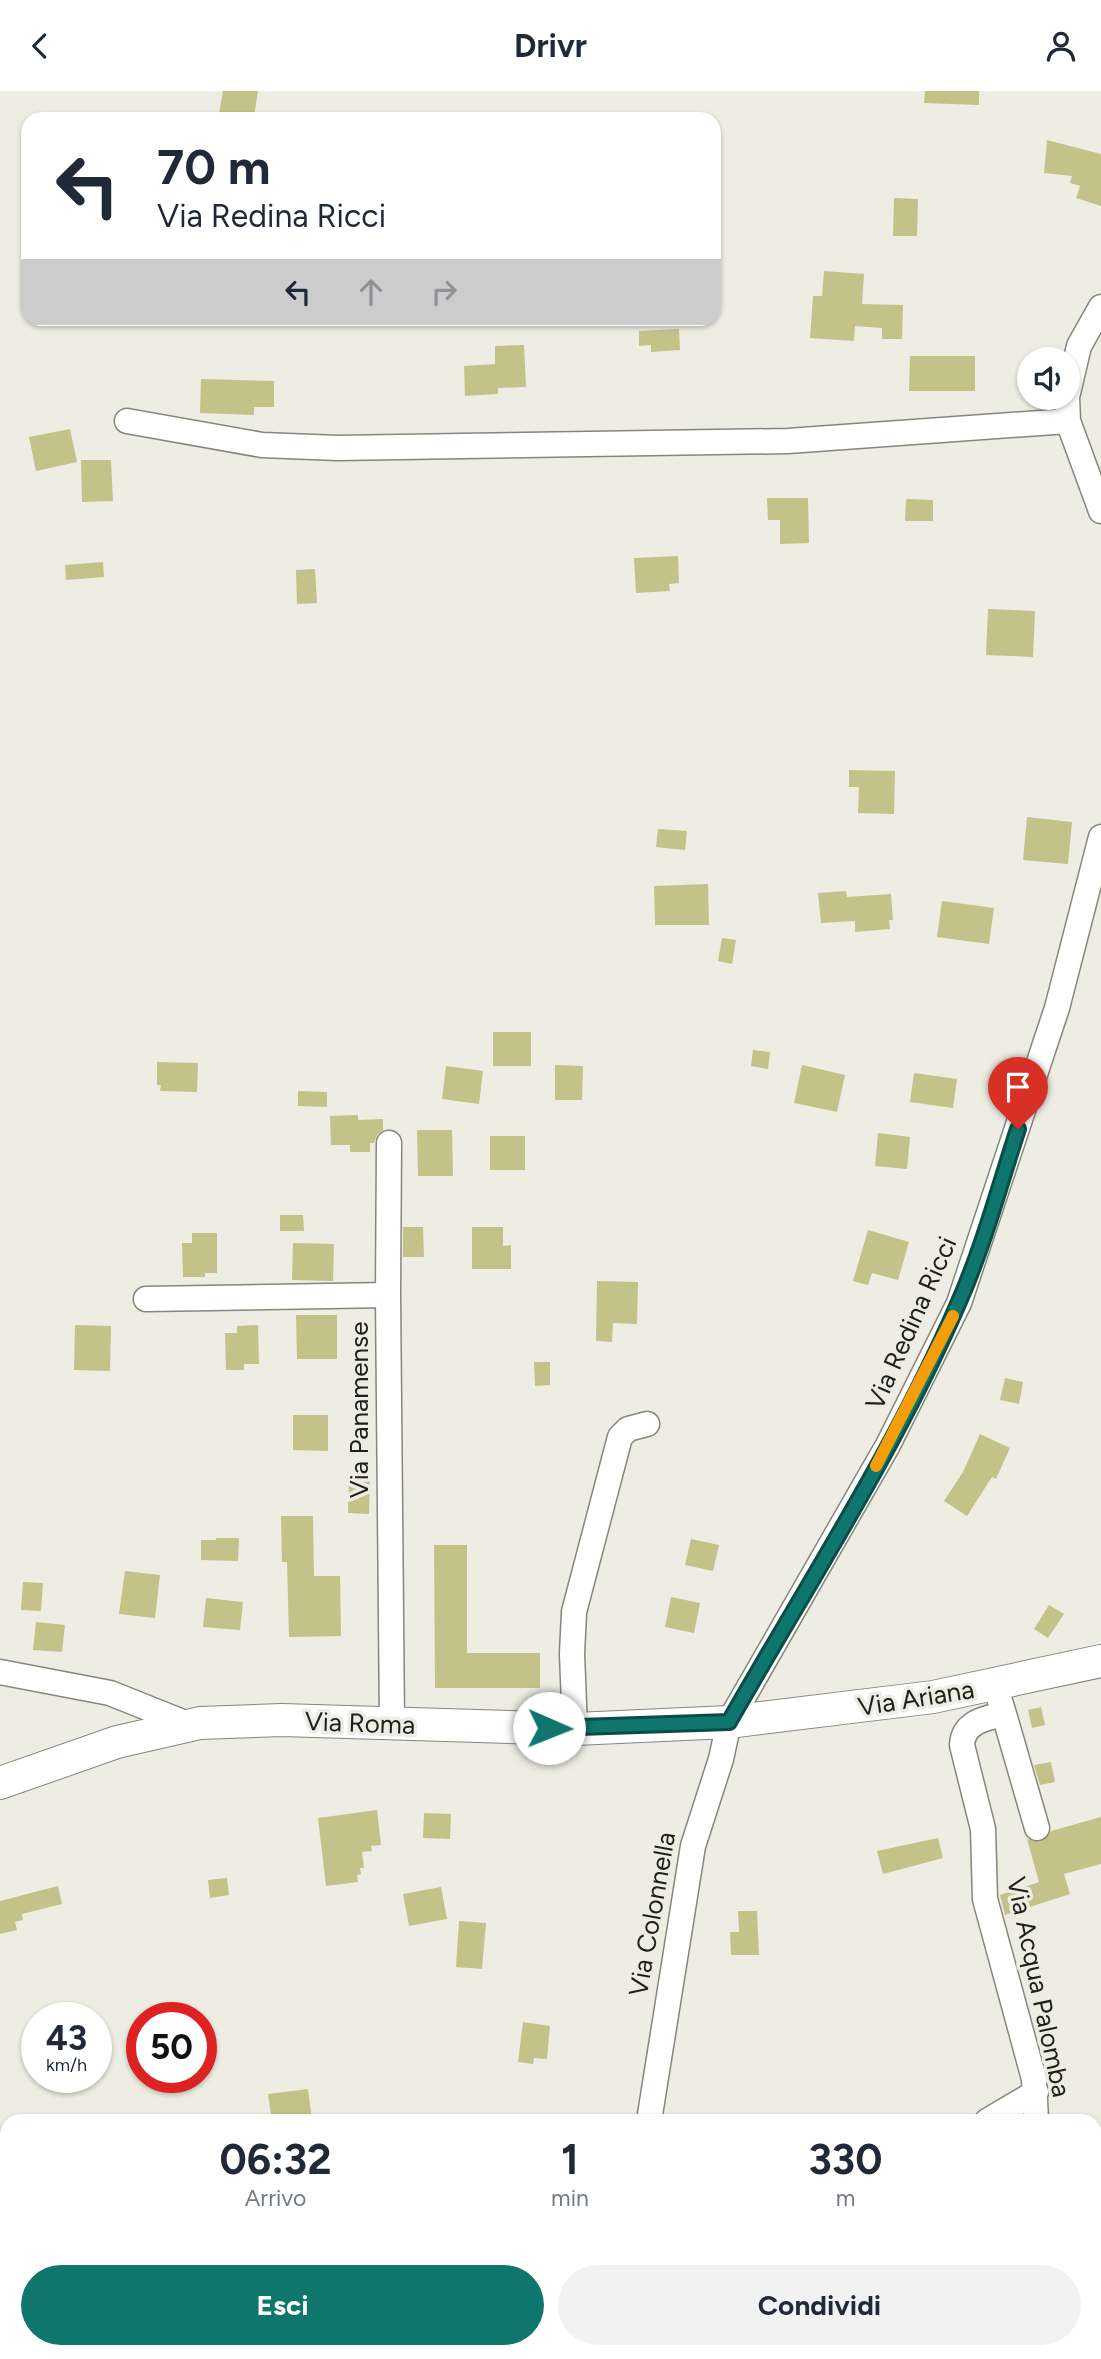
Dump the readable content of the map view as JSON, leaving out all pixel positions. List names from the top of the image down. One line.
{"streets":{"main road":["Via Ariana","Via Roma"],"street":["Via Redina Ricci","Via Panamense","Via Colonnella","Via Acqua Palomba"]},"crossings":[["Via Redina Ricci","Via Ariana"],["Via Redina Ricci","Via Roma"],["Via Redina Ricci","Via Colonnella"],["Via Panamense","Via Roma"],["Via Ariana","Via Roma"],["Via Ariana","Via Colonnella"],["Via Ariana","Via Acqua Palomba"],["Via Roma","Via Colonnella"]],"page":{"header":"Drivr","turn":["70 m","Via Redina Ricci"],"speed":"43 km/h","limit":"50","eta":["06:32","Arrivo","1","min","330","m"],"buttons":["Esci","Condividi"]}}
